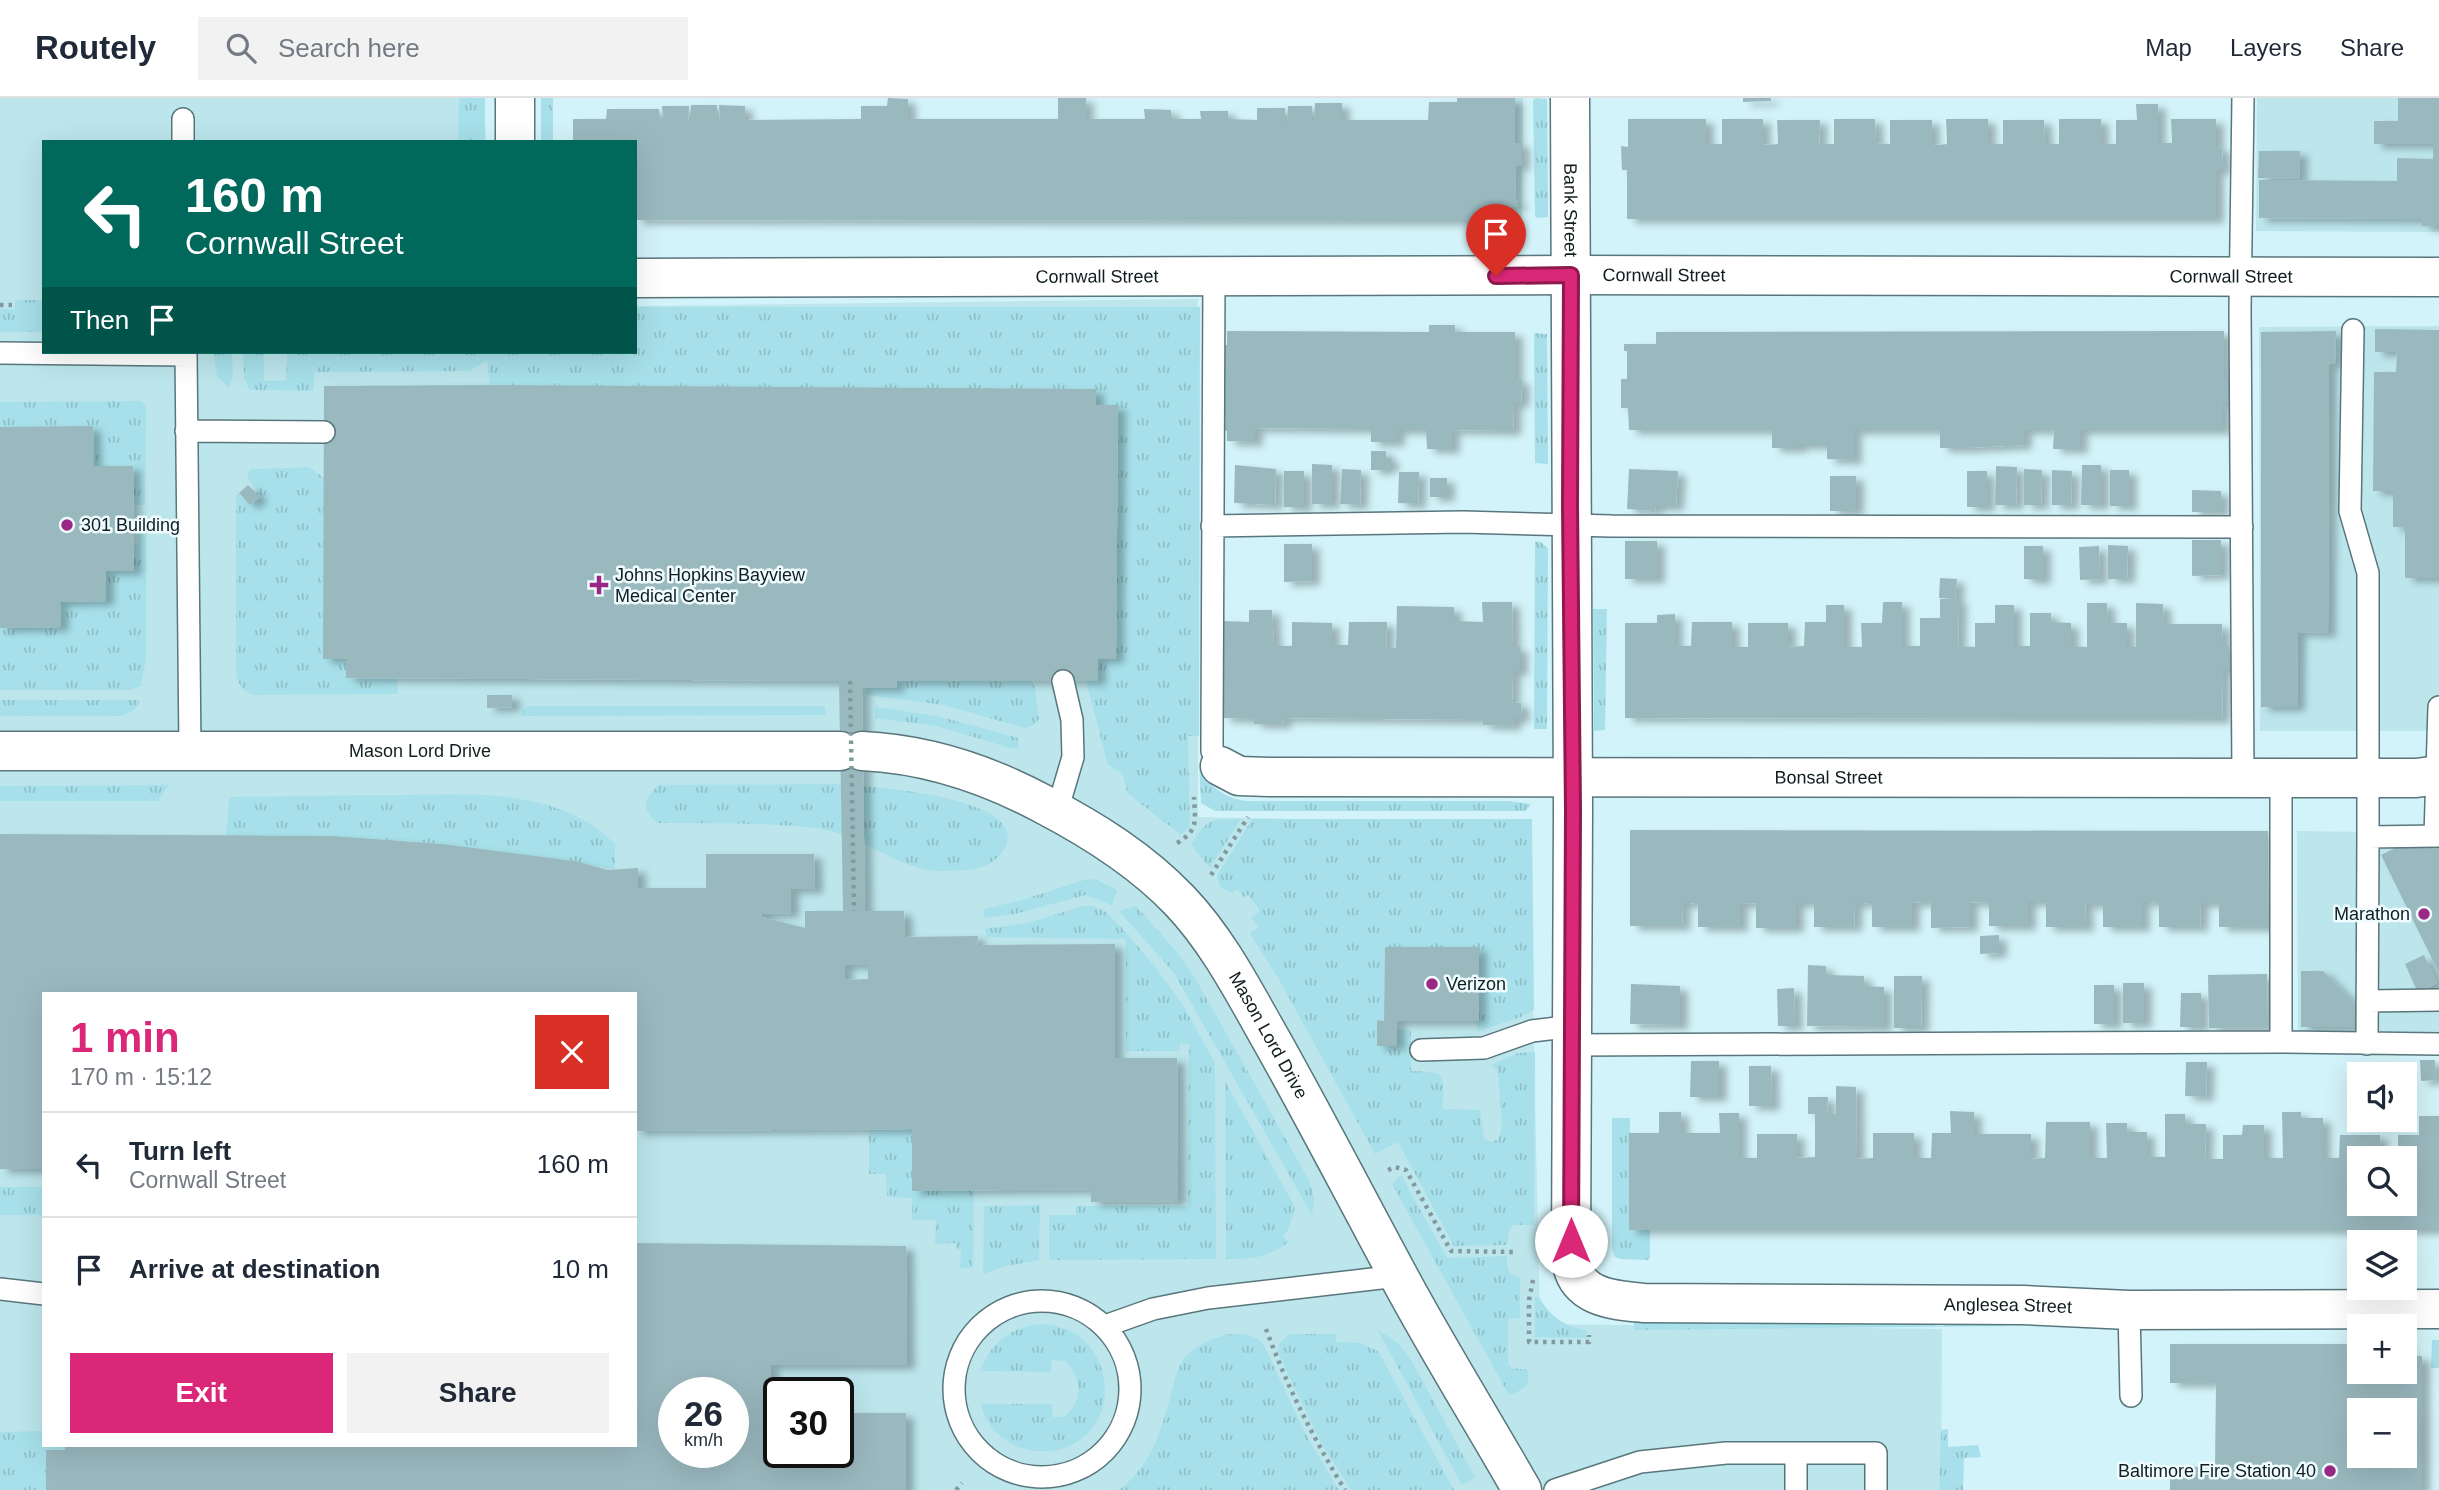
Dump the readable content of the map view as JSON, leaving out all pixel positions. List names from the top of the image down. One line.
{"streets":{"street":["Bank Street","Cornwall Street","Mason Lord Drive","Bonsal Street","Anglesea Street"]},"crossings":[["Bank Street","Cornwall Street"],["Bank Street","Bonsal Street"],["Bank Street","Anglesea Street"]],"places":{"other":["301 Building","Marathon","Verizon","Baltimore Fire Station 40"],"health":["Johns Hopkins Bayview Medical Center"]},"page":{"header":"Routely","search":"Search here","nav":["Map","Layers","Share"],"turn":["160 m","Cornwall Street"],"then":"Then","heading":["1 min","170 m · 15:12"],"map_buttons":["+","−"],"list":[{"name":"Turn left","note":"Cornwall Street","value":"160 m"},{"name":"Arrive at destination","value":"10 m"}],"buttons":["Exit","Share"],"speed":"26 km/h","limit":"30"}}
